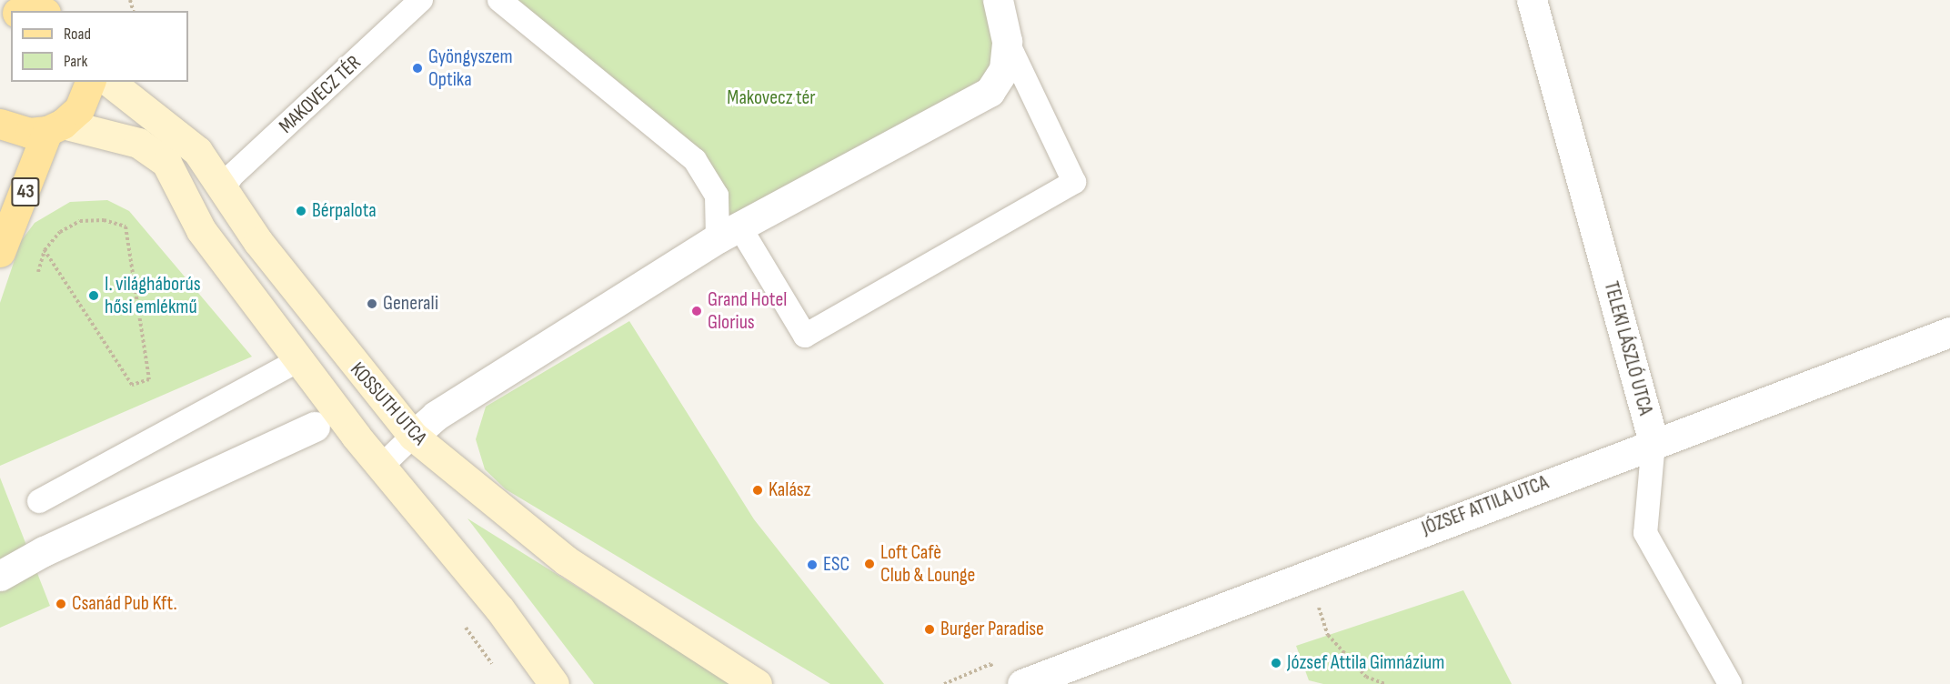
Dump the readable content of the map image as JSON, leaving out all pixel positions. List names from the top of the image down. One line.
{"streets":{"main road":["43","KOSSUTH UTCA"],"street":["TELEKI LÁSZLÓ UTCA","JÓZSEF ATTILA UTCA"],"lane":["MAKOVECZ TÉR"]},"crossings":[["MAKOVECZ TÉR","KOSSUTH UTCA"],["43","KOSSUTH UTCA"],["TELEKI LÁSZLÓ UTCA","JÓZSEF ATTILA UTCA"]],"parks":["Makovecz tér"],"places":["Gyöngyszem Optika","Bérpalota","I. világháborús hősi emlékmű","Generali","Grand Hotel Glorius","Kalász","Loft Cafè Club & Lounge","ESC","Csanád Pub Kft.","Burger Paradise","József Attila Gimnázium"],"legend":["Road","Park"]}
